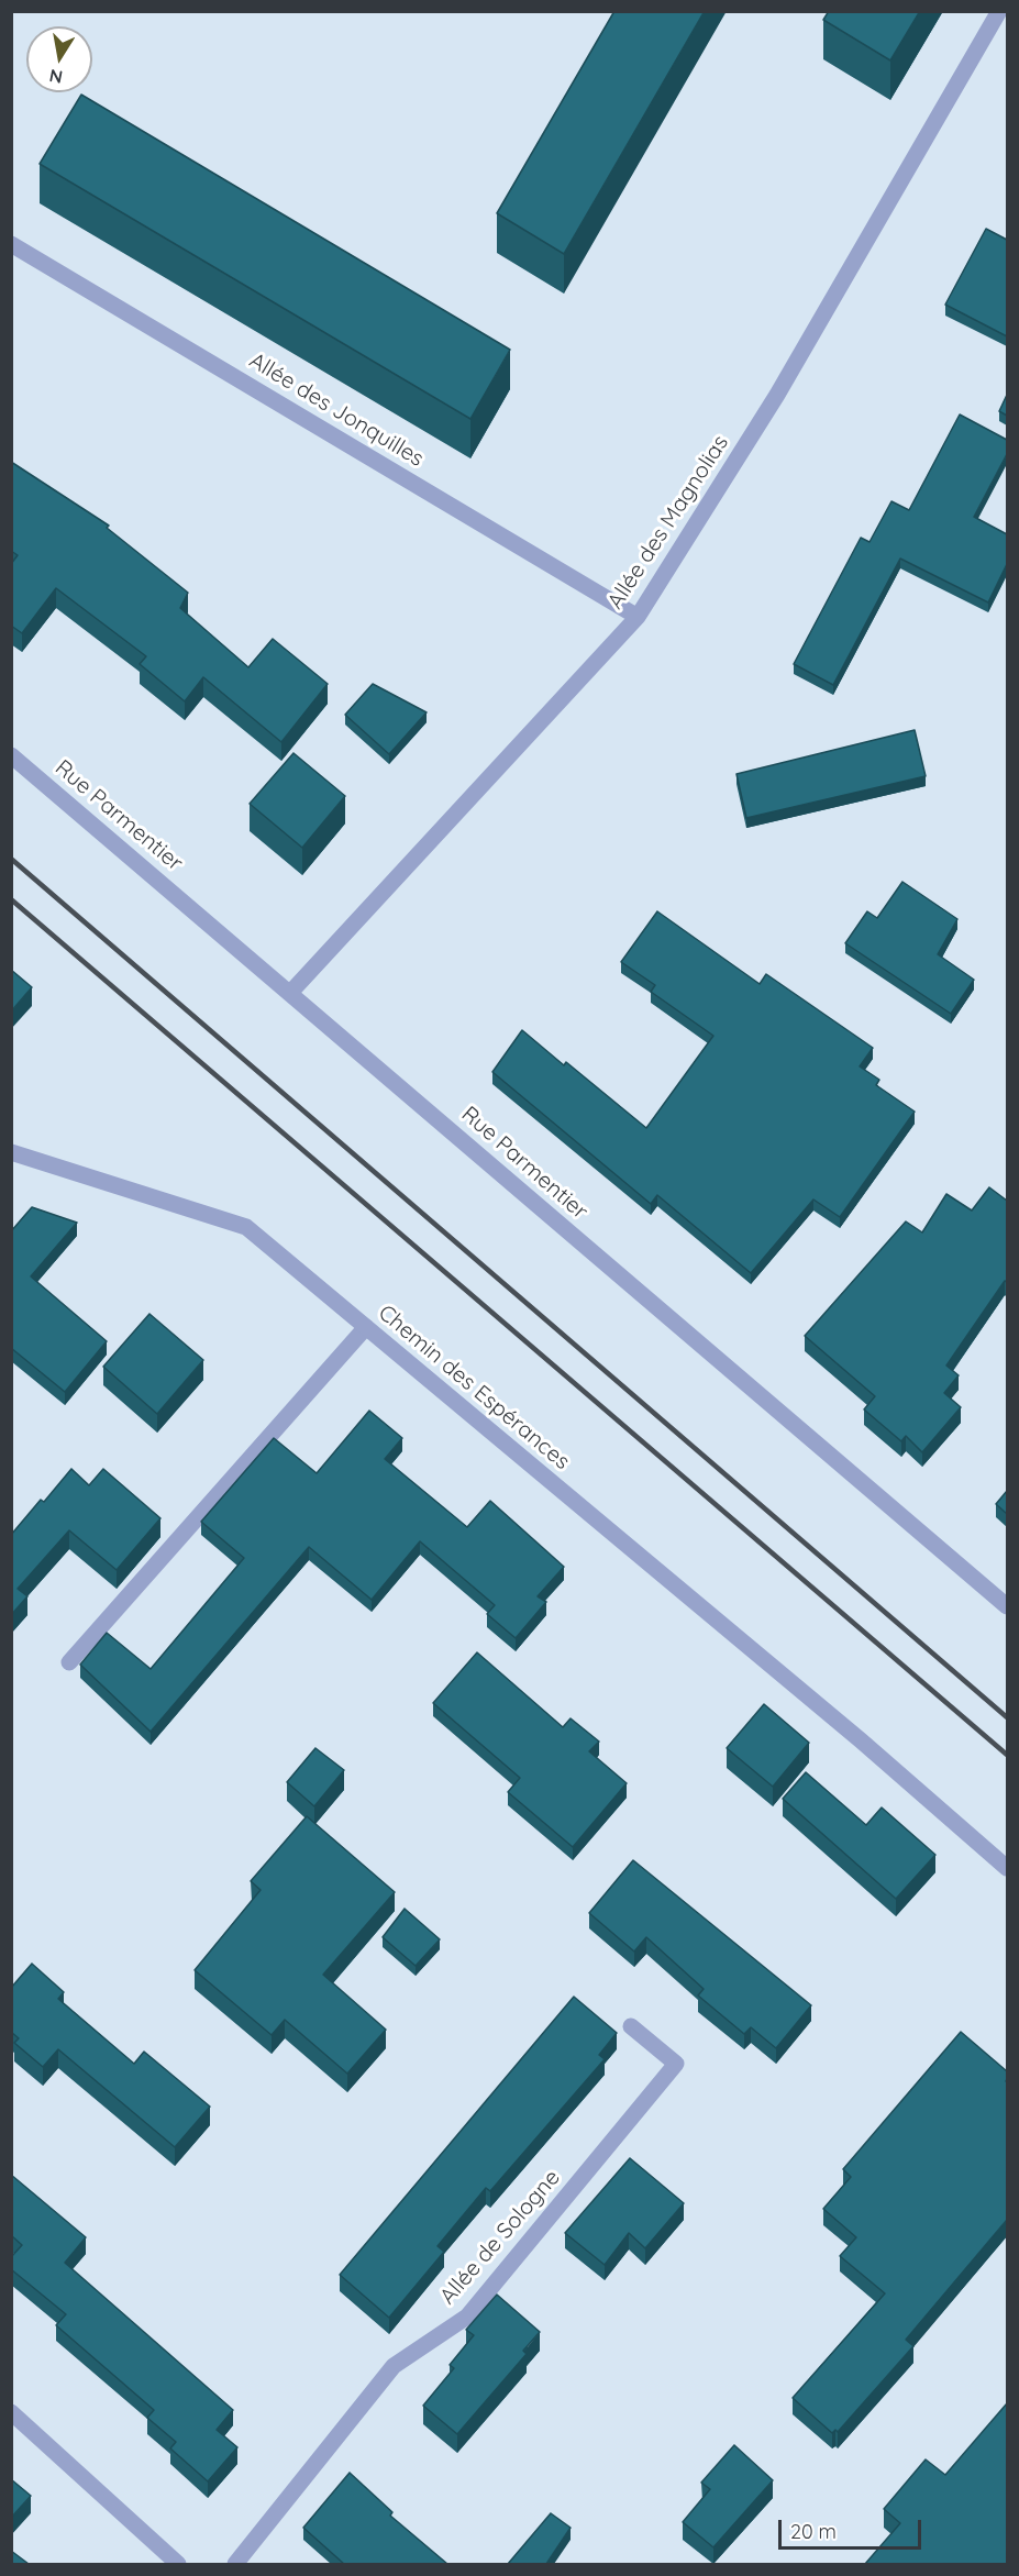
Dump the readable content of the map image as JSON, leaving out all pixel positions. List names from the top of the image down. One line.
{"streets":{"street":["Allée des Jonquilles","Allée des Magnolias","Rue Parmentier","Chemin des Espérances","Allée de Sologne"]},"crossings":[["Allée des Jonquilles","Allée des Magnolias"],["Allée des Magnolias","Rue Parmentier"]],"scale_bar":"20 m","north":"bottom"}
